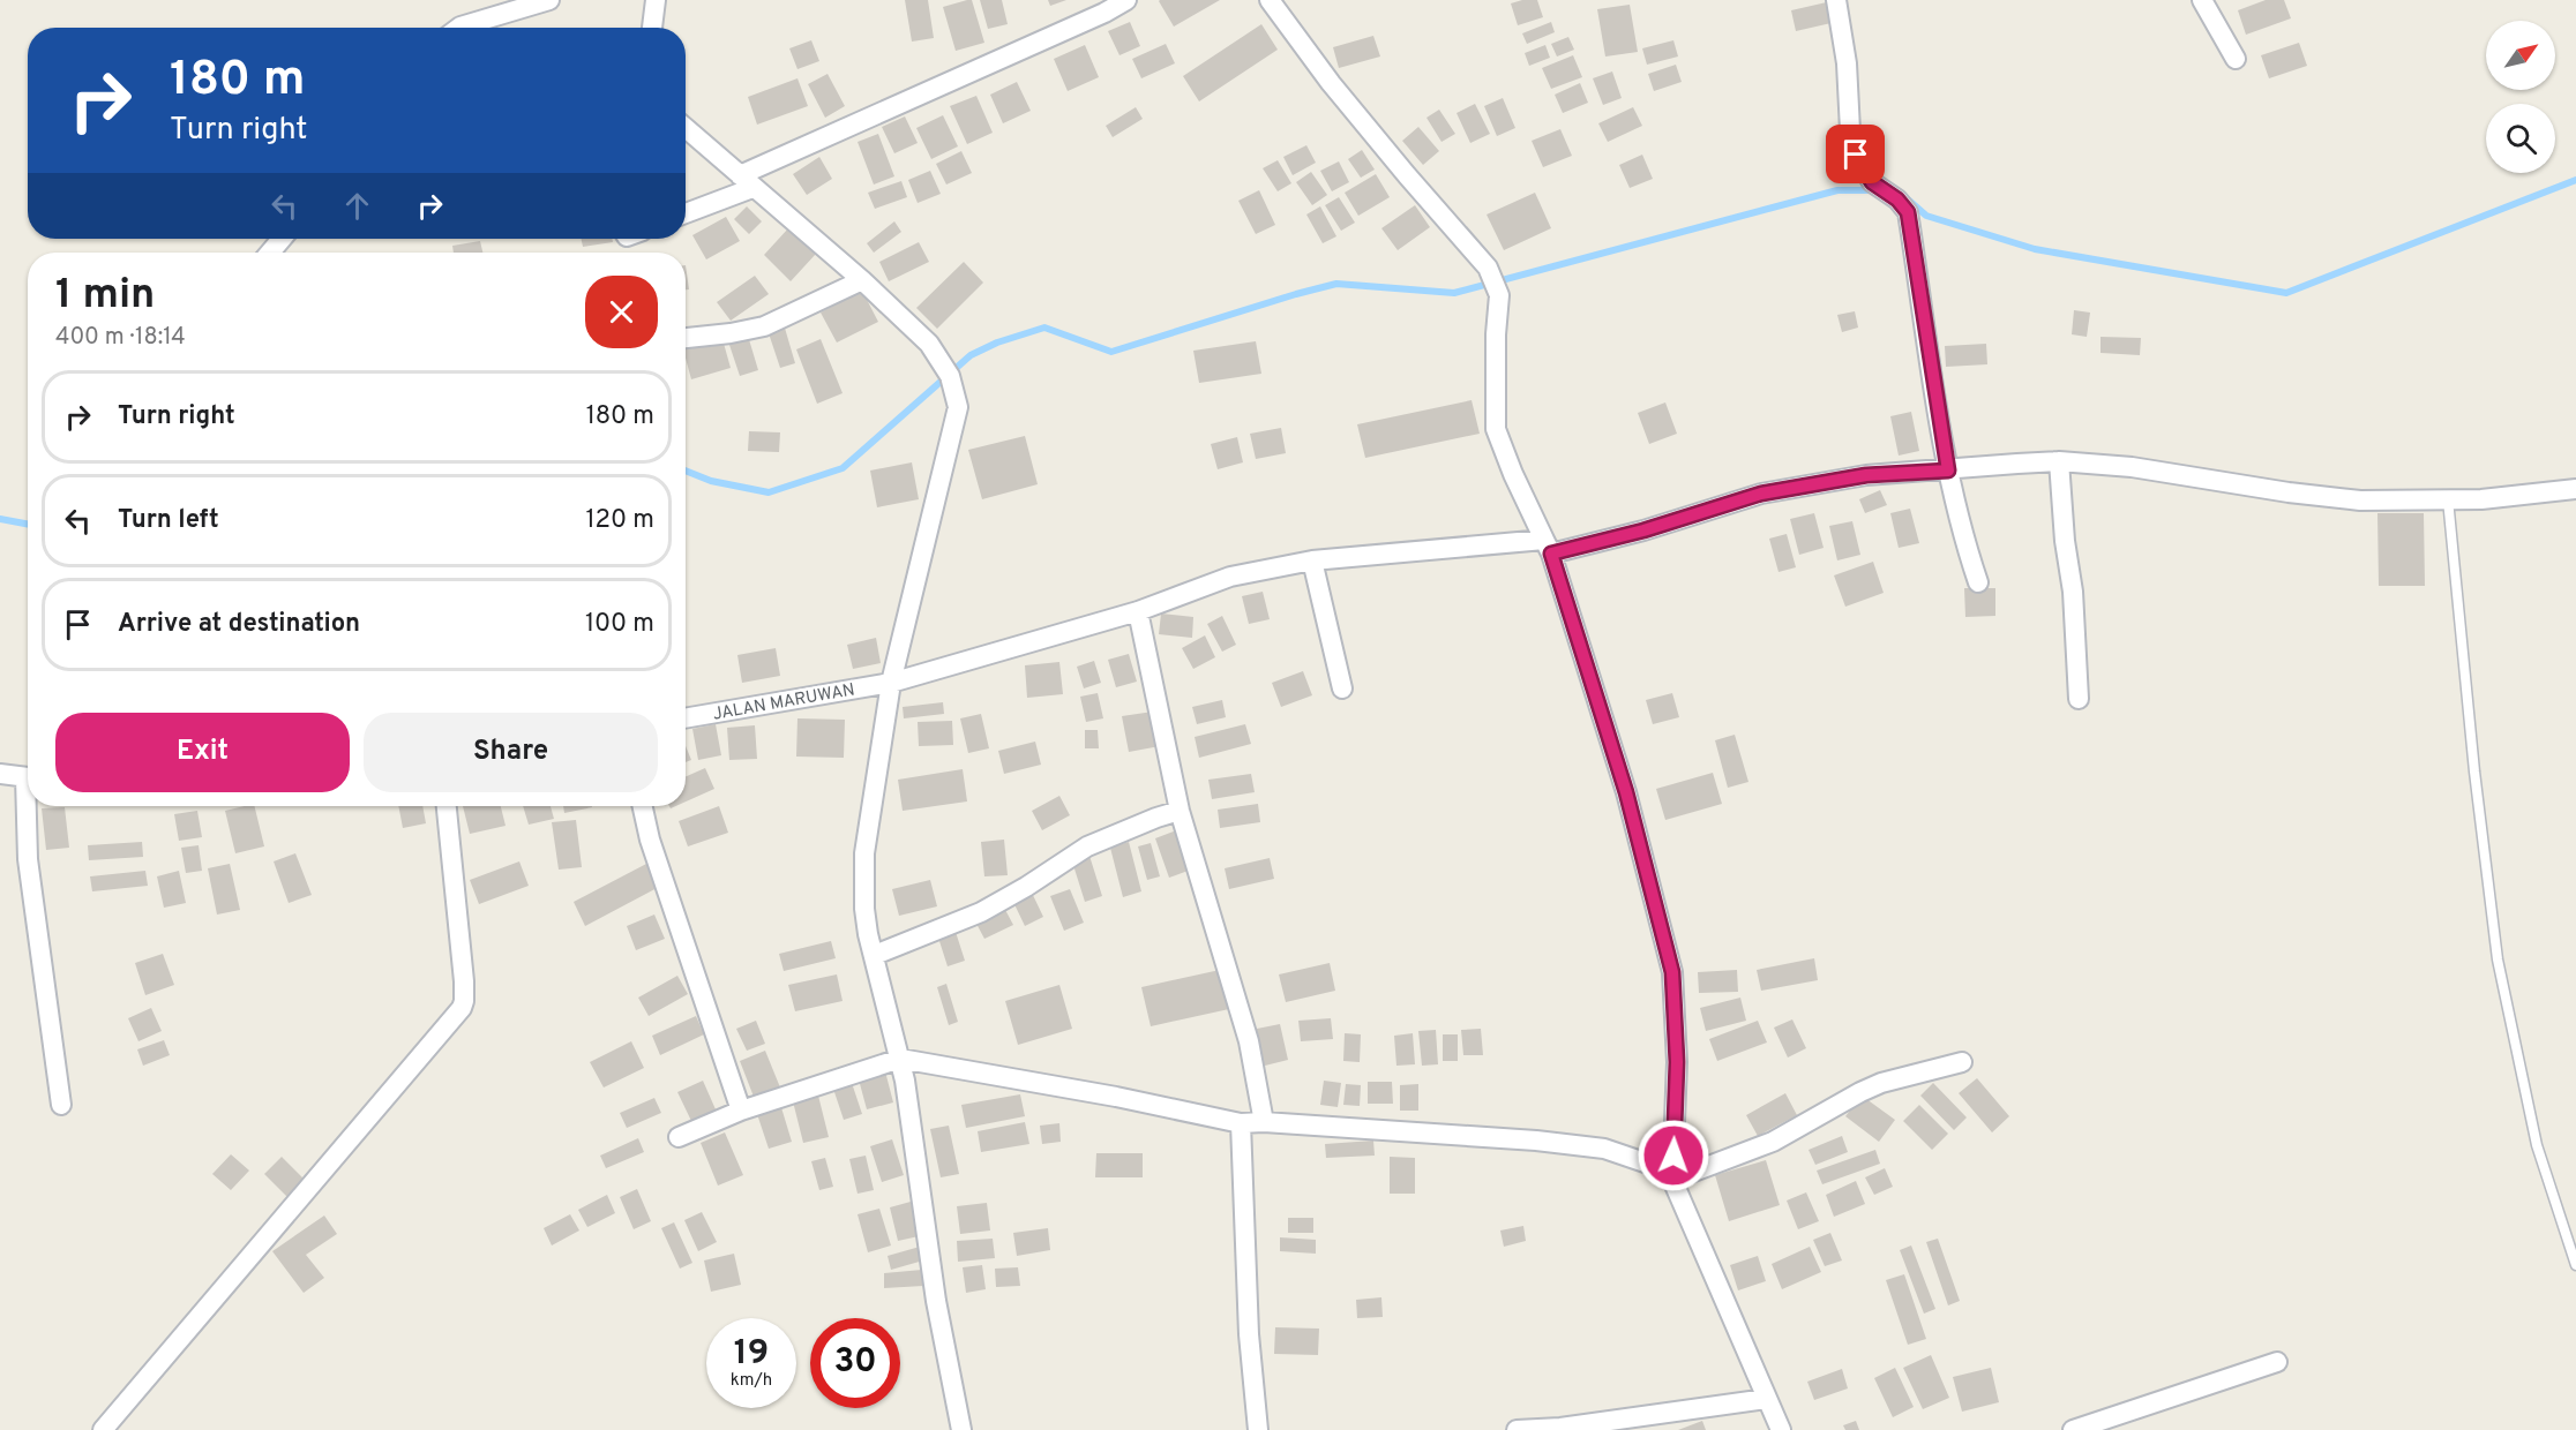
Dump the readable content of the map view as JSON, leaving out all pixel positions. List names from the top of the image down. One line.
{"streets":{"street":["JALAN MARUWAN"]},"north":"top right","page":{"turn":["180 m","Turn right"],"heading":["1 min","400 m · 18:14"],"list":[{"name":"Turn right","value":"180 m"},{"name":"Turn left","value":"120 m"},{"name":"Arrive at destination","value":"100 m"}],"buttons":["Exit","Share"],"speed":"19 km/h","limit":"30"}}
